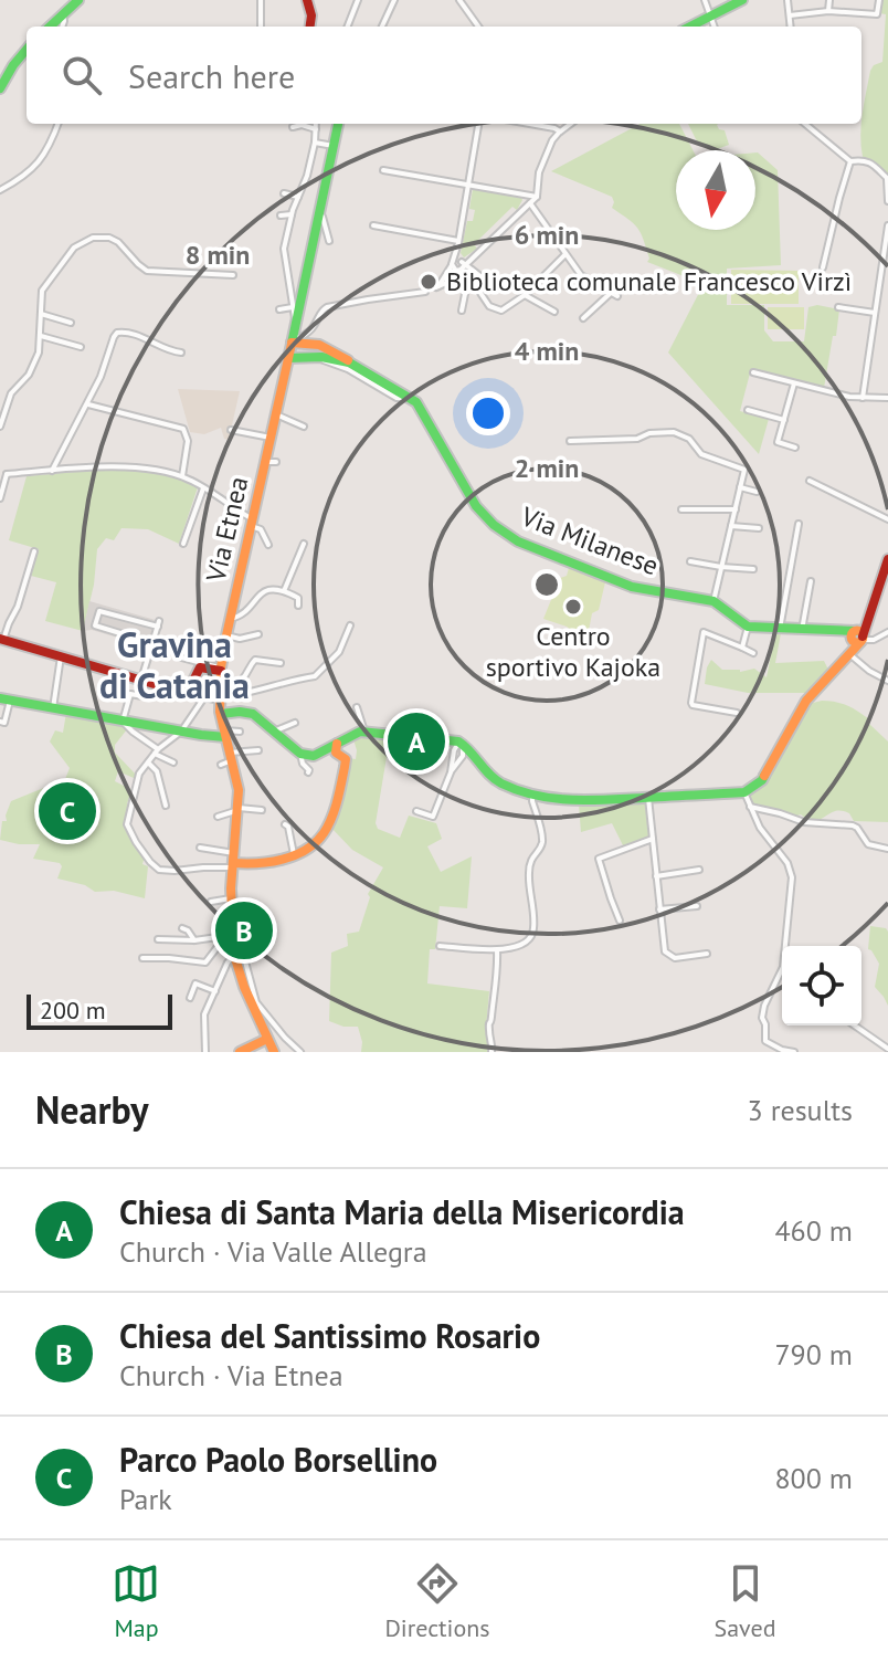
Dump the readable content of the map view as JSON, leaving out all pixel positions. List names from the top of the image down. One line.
{"streets":{"main road":["Via Etnea","Via Milanese"]},"crossings":[["Via Etnea","Via Milanese"]],"districts":["Gravina di Catania"],"places":["Biblioteca comunale Francesco Virzì","Centro sportivo Kajoka"],"scale_bar":"200 m","north":"bottom","page":{"search":"Search here","pins":["A","C","B"],"scale":"200 m","heading":["Nearby","3 results"],"list":[{"mark":"A","name":"Chiesa di Santa Maria della Misericordia","note":"Church · Via Valle Allegra","value":"460 m"},{"mark":"B","name":"Chiesa del Santissimo Rosario","note":"Church · Via Etnea","value":"790 m"},{"mark":"C","name":"Parco Paolo Borsellino","note":"Park","value":"800 m"}],"nav":["Map","Directions","Saved"]},"rings":["6 min","8 min","4 min","2 min"]}
